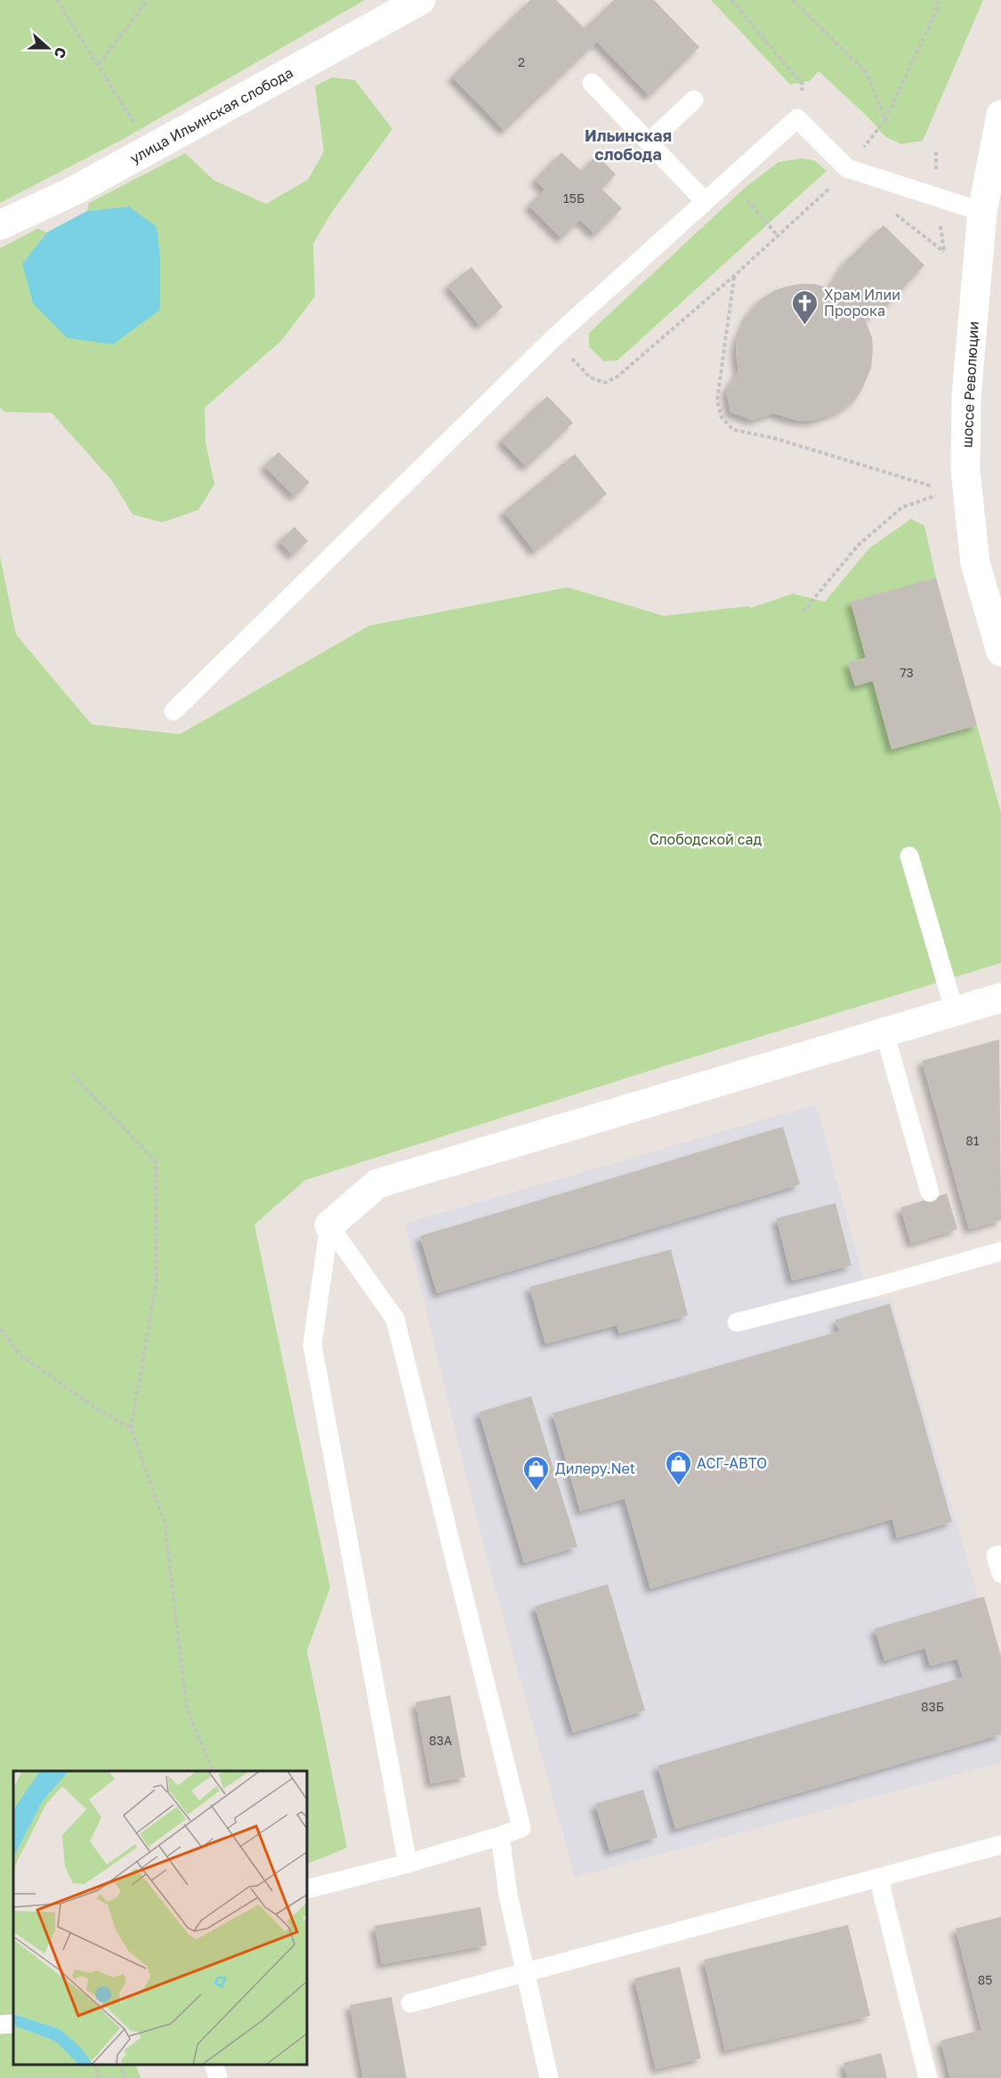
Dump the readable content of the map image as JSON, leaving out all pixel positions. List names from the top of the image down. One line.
{"streets":{"street":["улица Ильинская слобода","шоссе Революции"]},"districts":["Ильинская слобода"],"parks":["Слободской сад"],"places":{"church":["Храм Илии Пророка"],"shop":["АСГ-АВТО","Дилеру.Net"]},"house_numbers":["2","15Б","73","81","83Б","83А","85"],"north":"right"}
